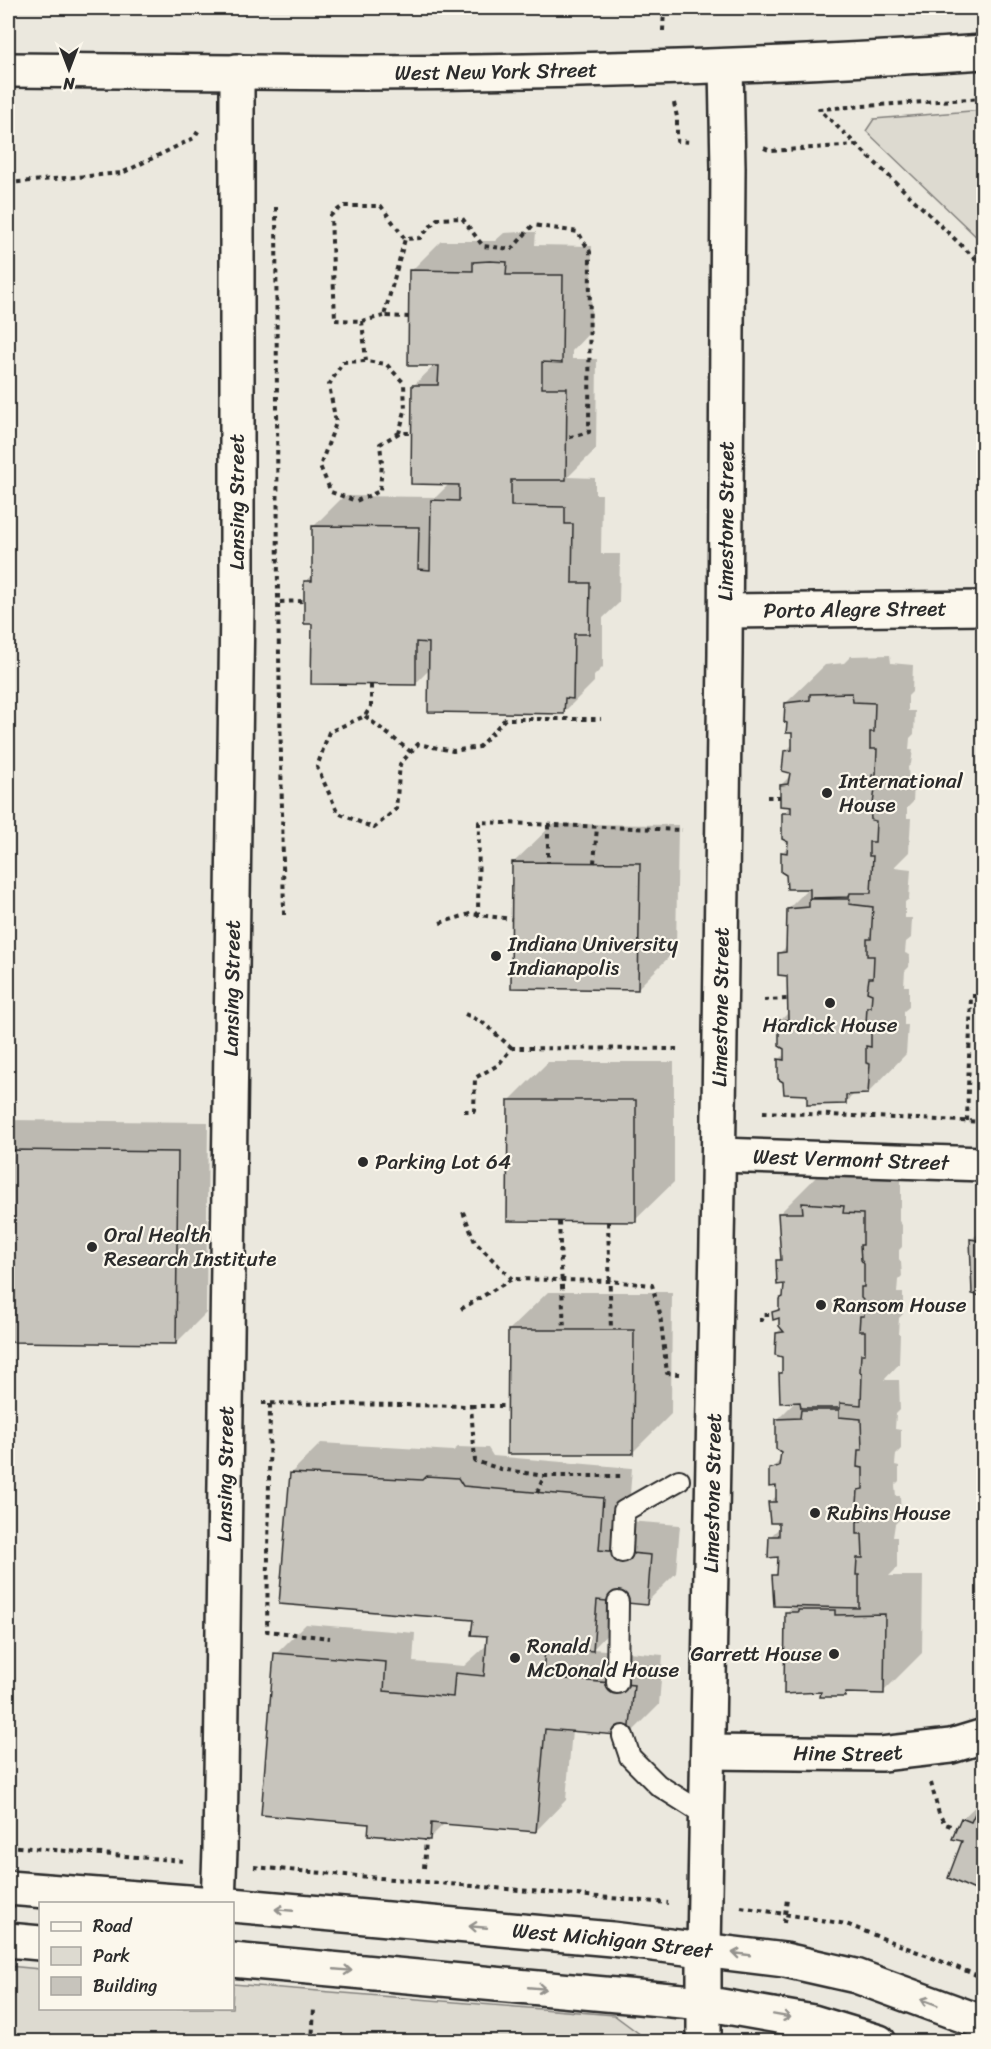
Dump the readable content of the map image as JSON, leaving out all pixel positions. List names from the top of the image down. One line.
{"streets":{"street":["West New York Street","Lansing Street","Limestone Street","Porto Alegre Street","West Vermont Street","Hine Street","West Michigan Street"]},"crossings":[["West New York Street","Lansing Street"],["West New York Street","Limestone Street"],["Limestone Street","Porto Alegre Street"],["Limestone Street","West Vermont Street"],["Limestone Street","Hine Street"],["Limestone Street","West Michigan Street"]],"places":["International House","Indiana University Indianapolis","Hardick House","Parking Lot 64","Oral Health Research Institute","Ransom House","Rubins House","Garrett House","Ronald McDonald House"],"legend":["Road","Park","Building"],"north":"bottom"}
